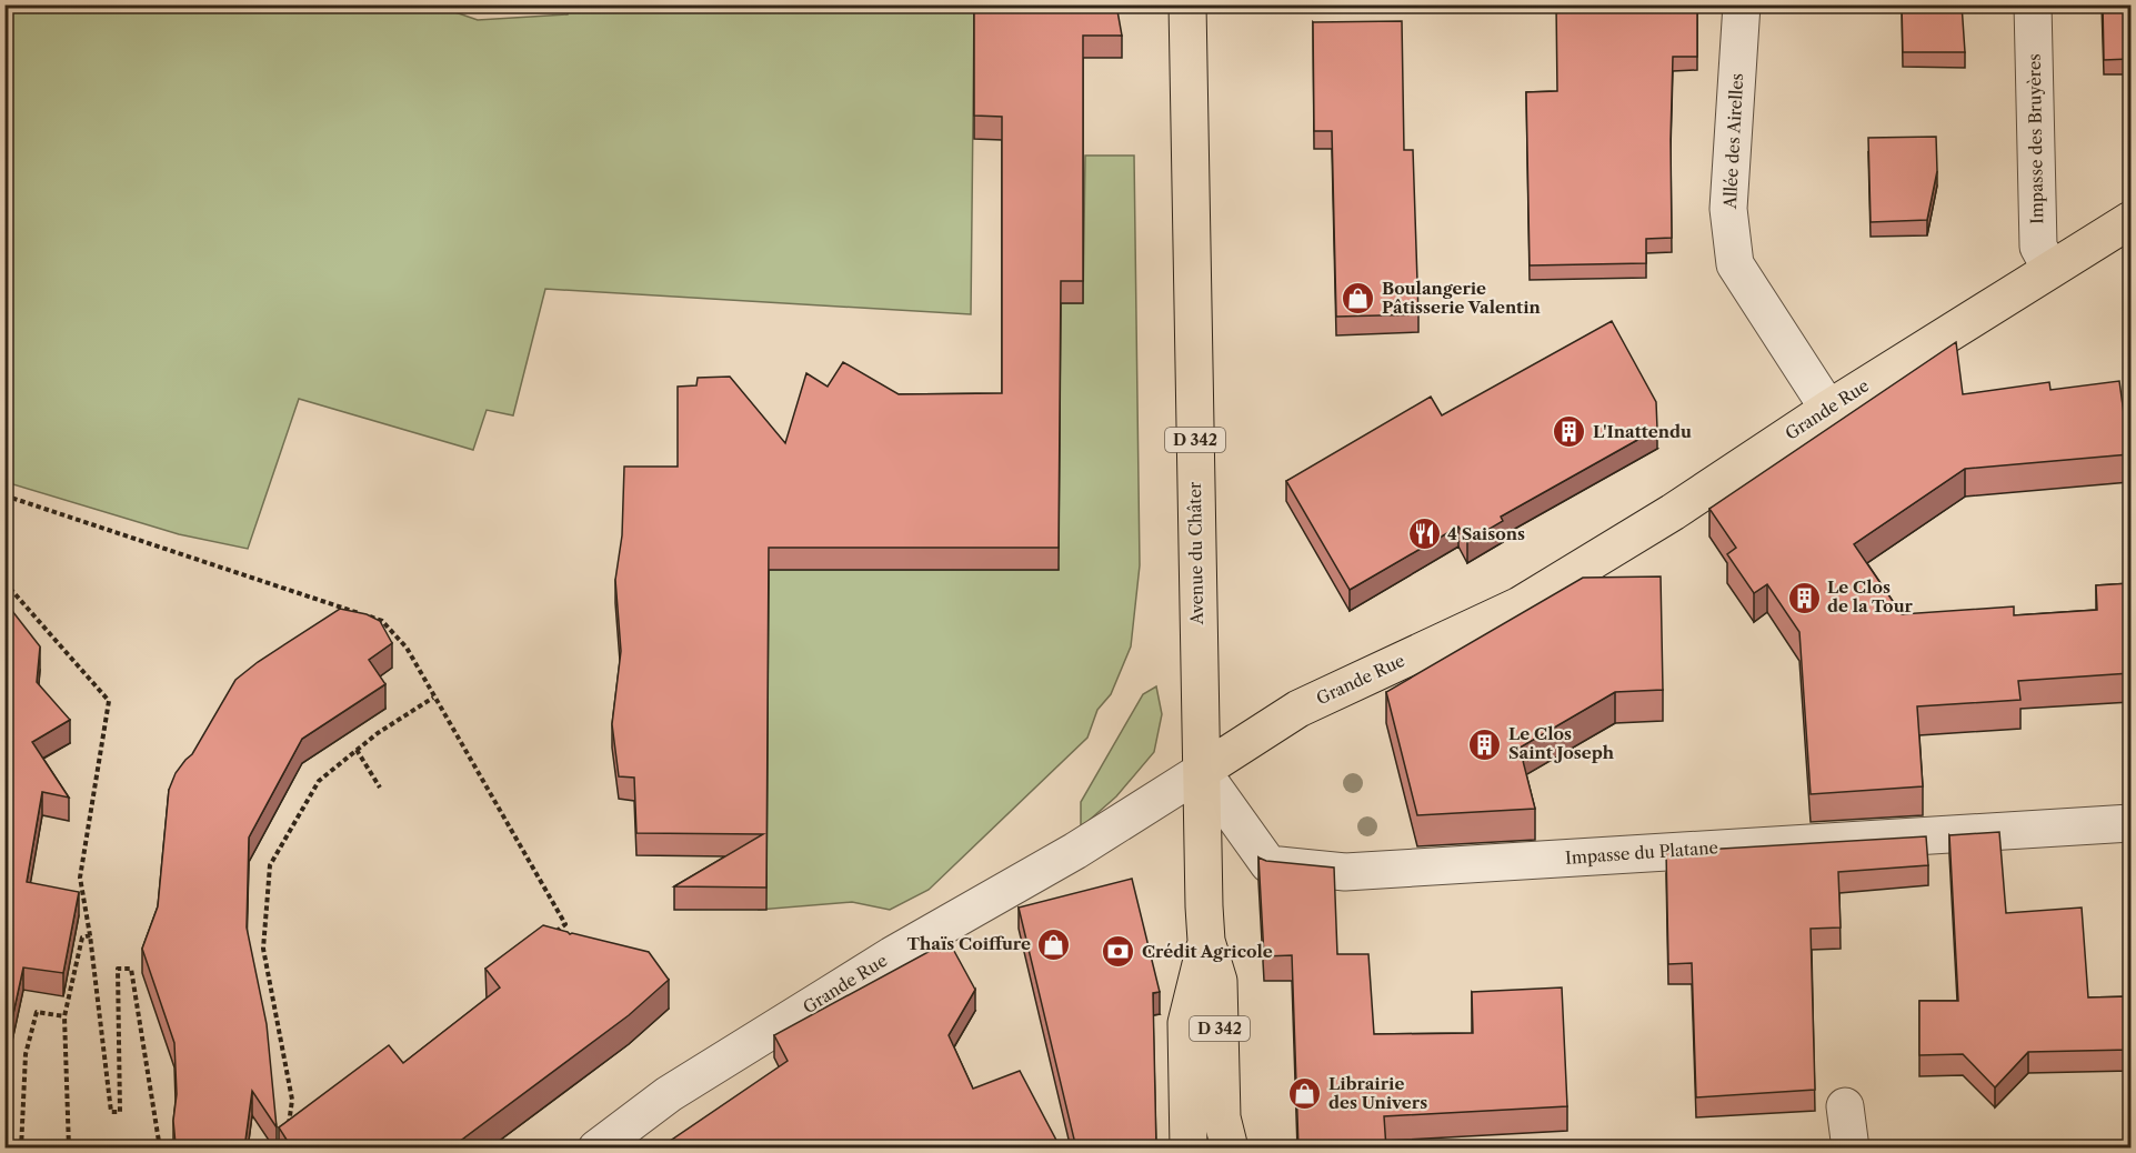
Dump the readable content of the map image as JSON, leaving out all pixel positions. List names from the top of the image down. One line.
{"streets":{"main road":["Grande Rue","D 342","Avenue du Châter"],"street":["Impasse des Bruyères","Allée des Airelles","Impasse du Platane"]},"crossings":[["Impasse des Bruyères","Grande Rue"],["Allée des Airelles","Grande Rue"],["Grande Rue","Avenue du Châter"],["Grande Rue","Impasse du Platane"],["Avenue du Châter","Impasse du Platane"]],"places":{"shop":["Boulangerie Pâtisserie Valentin","Thaïs Coiffure","Librairie des Univers"],"building":["L'Inattendu","Le Clos de la Tour","Le Clos Saint Joseph"],"restaurant":["4 Saisons"],"bank":["Crédit Agricole"]}}
